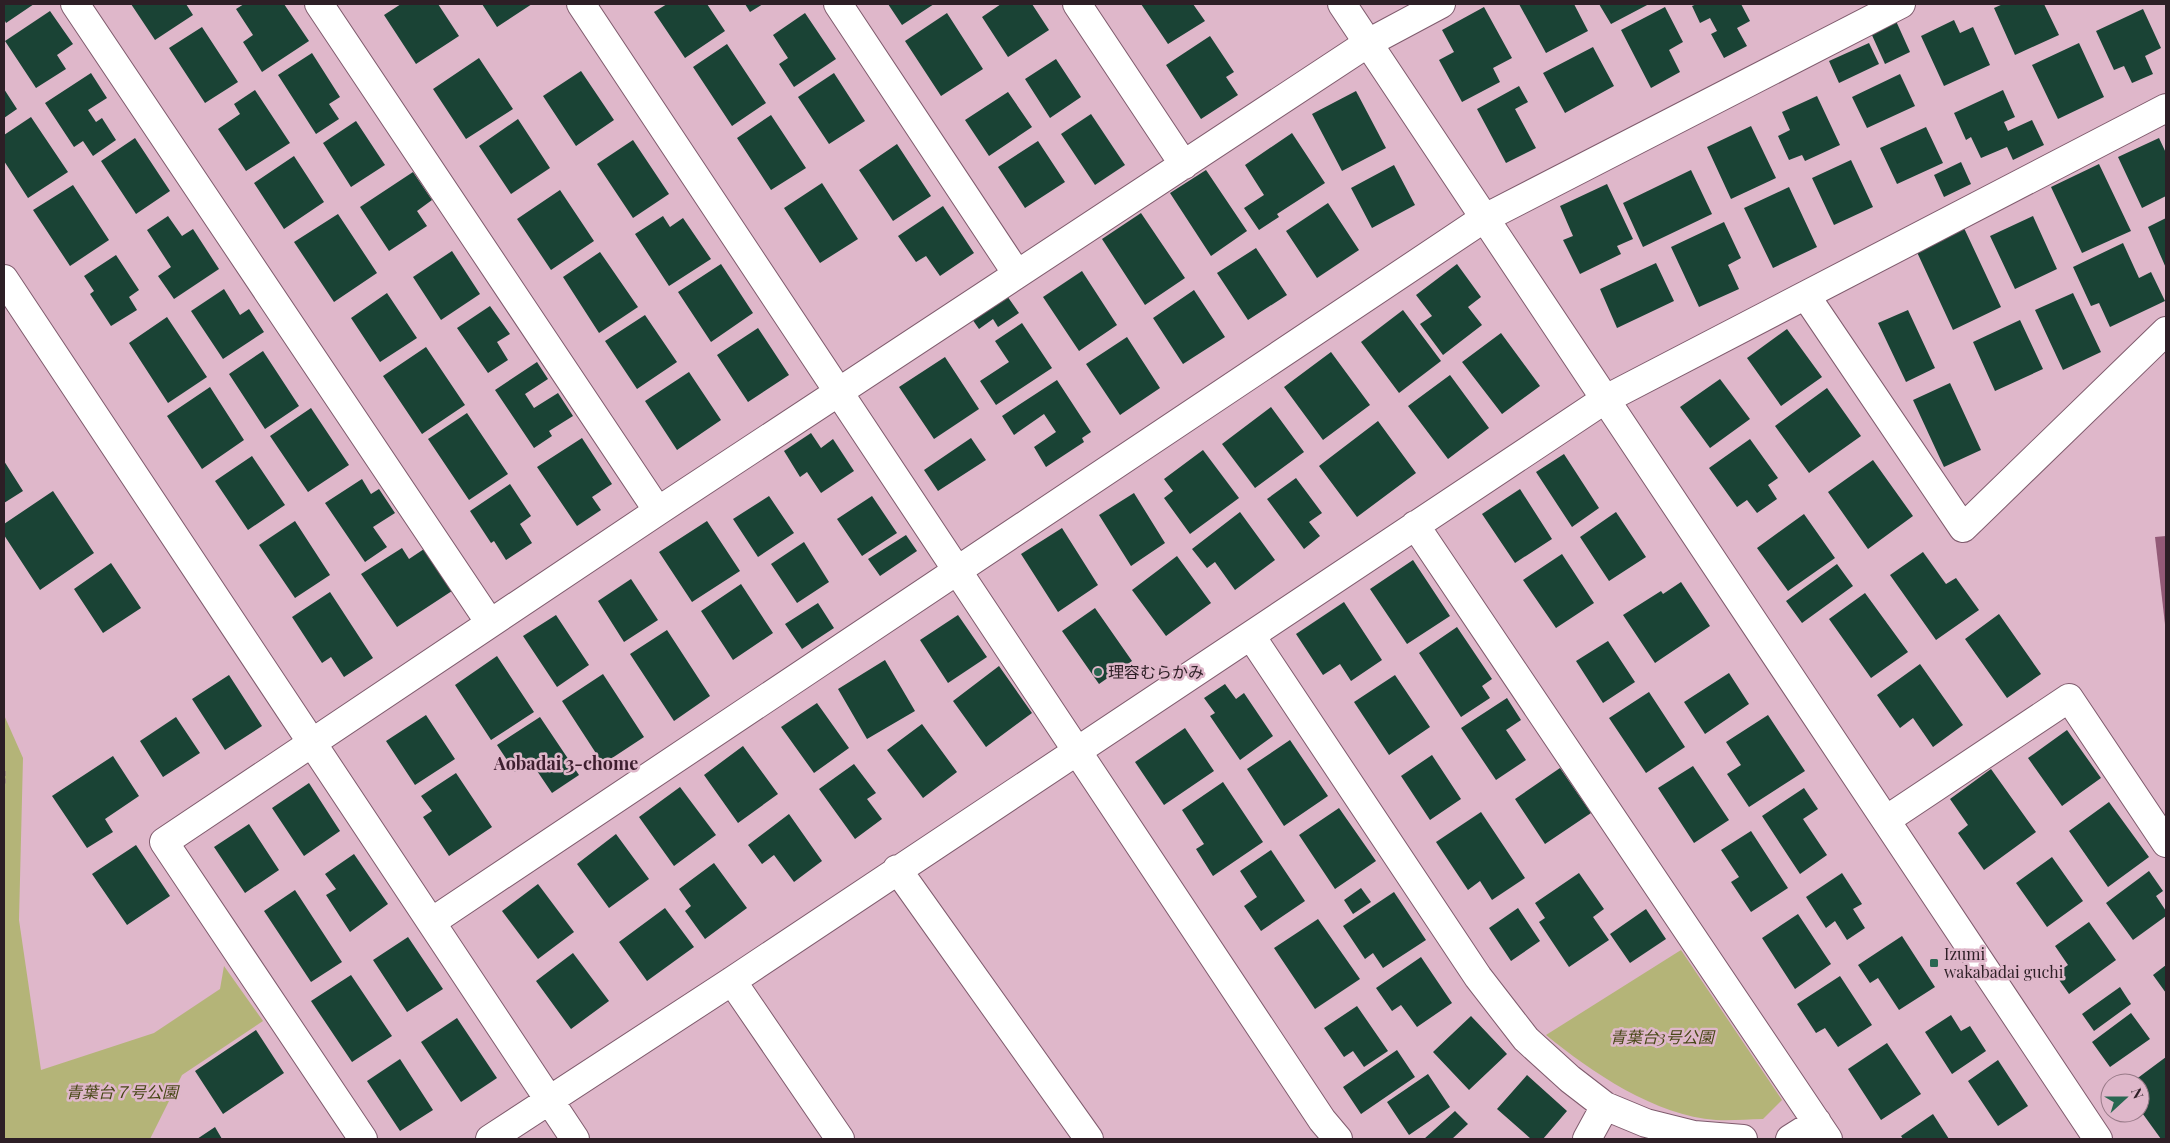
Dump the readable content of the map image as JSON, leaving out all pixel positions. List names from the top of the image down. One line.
{"districts":["Aobadai 3-chome"],"parks":["青葉台3号公園","青葉台７号公園"],"places":{"other":["理容むらかみ"],"transit":["Izumi wakabadai guchi"]},"north":"right"}
